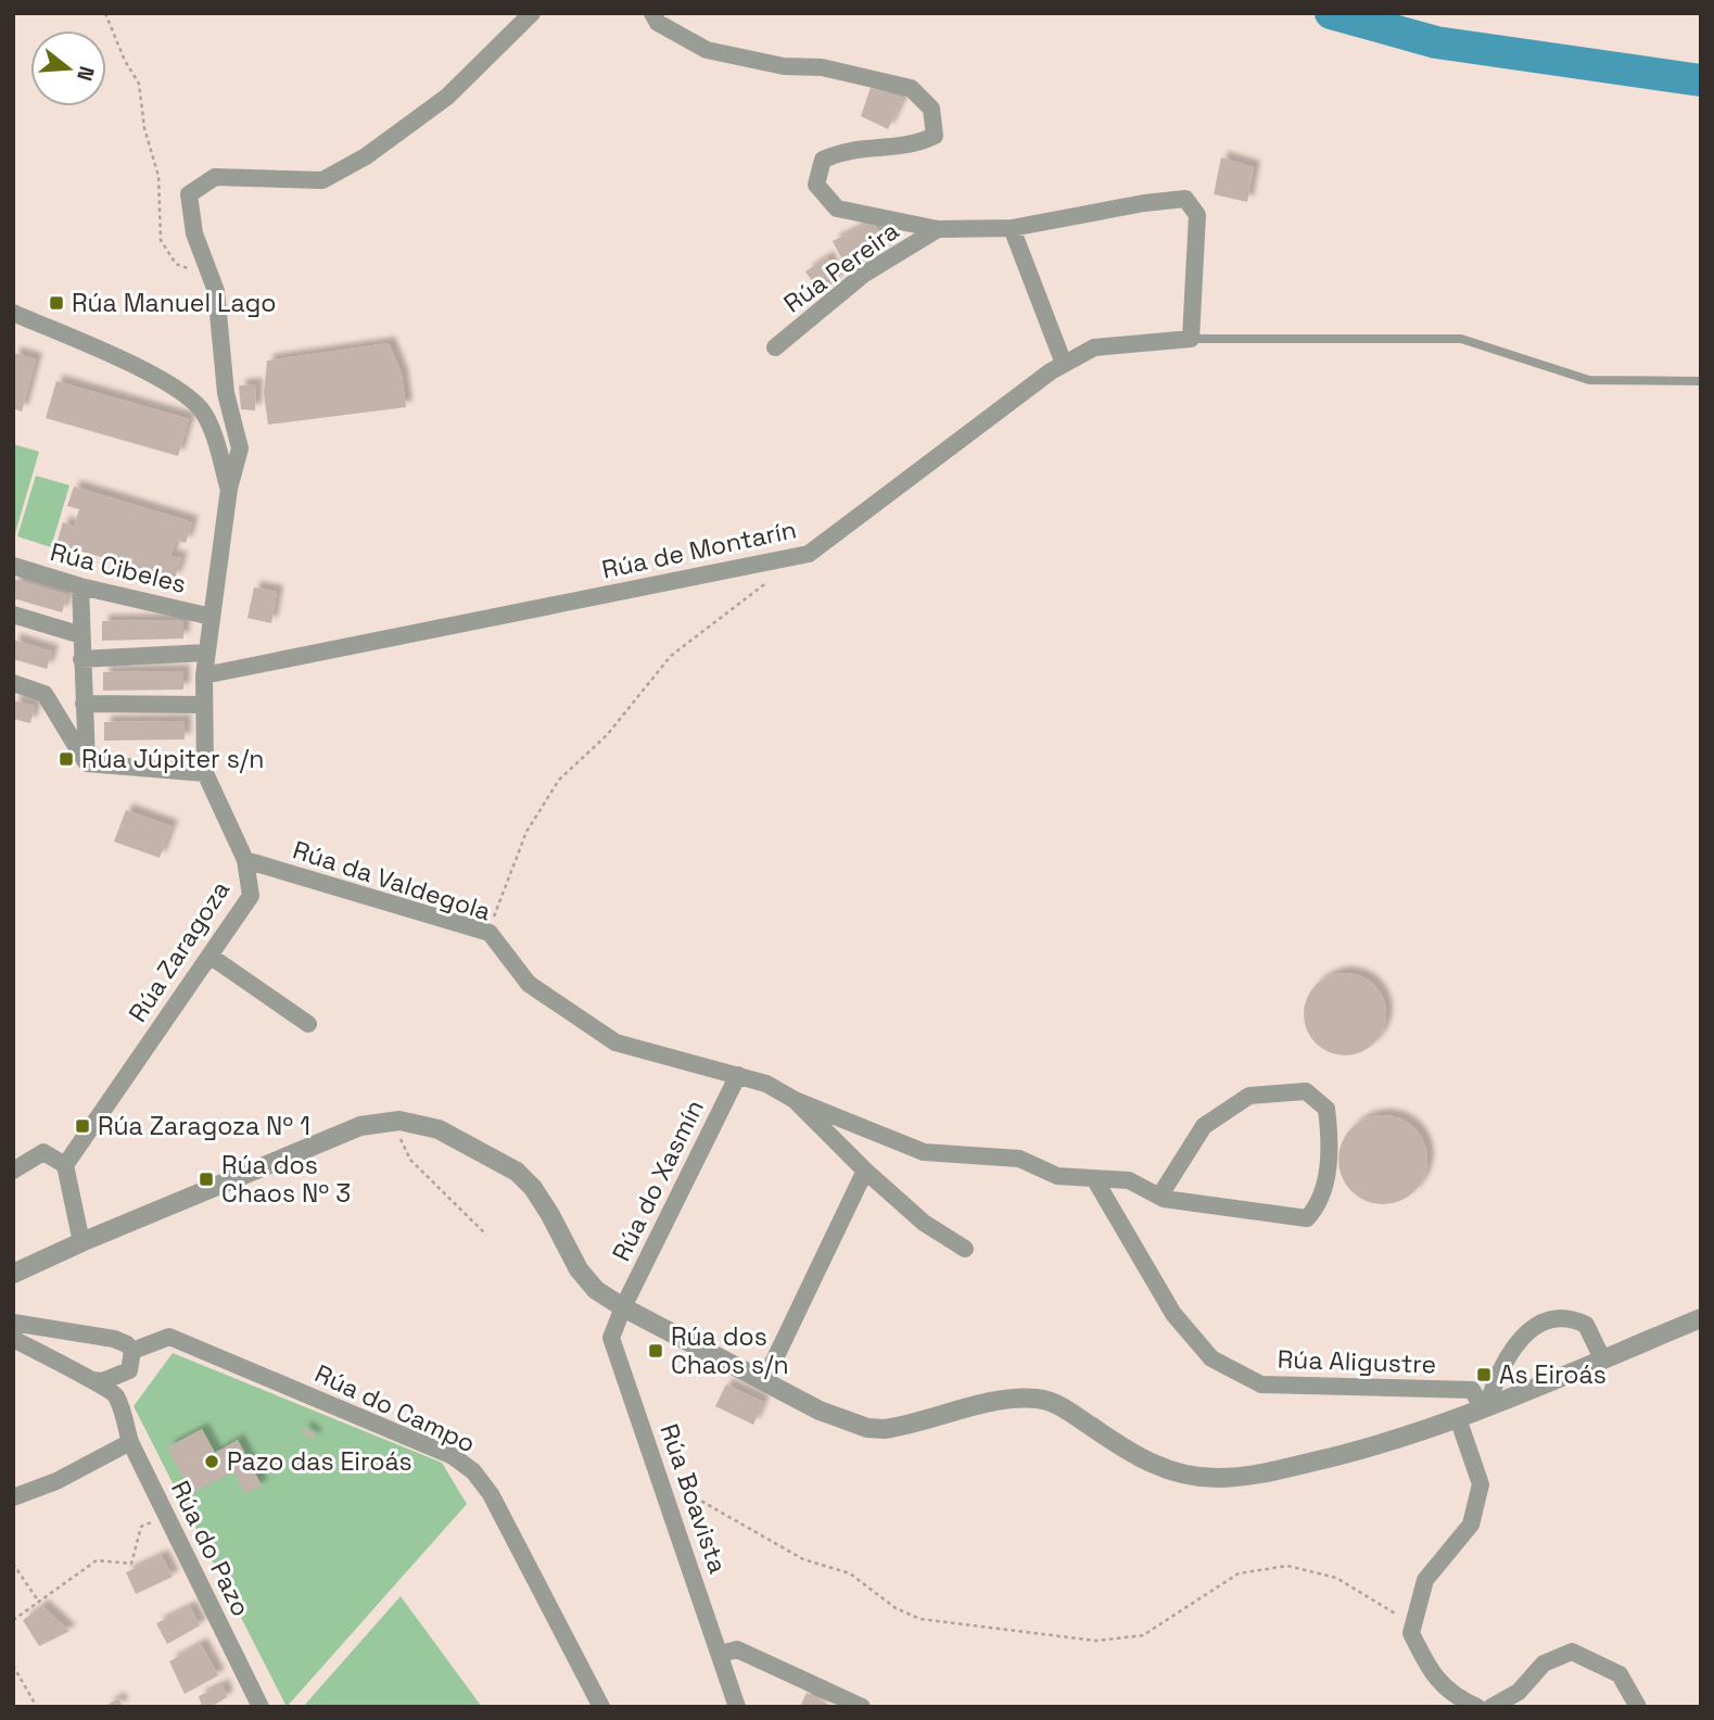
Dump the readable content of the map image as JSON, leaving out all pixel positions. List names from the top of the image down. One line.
{"streets":{"street":["Rúa Pereira","Rúa de Montarín","Rúa Cibeles","Rúa da Valdegola","Rúa Zaragoza","Rúa do Xasmín","Rúa Aligustre","Rúa do Campo","Rúa Boavista","Rúa do Pazo"]},"crossings":[["Rúa de Montarín","Rúa Zaragoza"],["Rúa Cibeles","Rúa Zaragoza"],["Rúa da Valdegola","Rúa Zaragoza"],["Rúa da Valdegola","Rúa do Xasmín"],["Rúa do Xasmín","Rúa Boavista"]],"places":{"transit":["Rúa Manuel Lago","Rúa Júpiter s/n","Rúa Zaragoza Nº 1","Rúa dos Chaos Nº 3","Rúa dos Chaos s/n","As Eiroás"],"other":["Pazo das Eiroás"]},"north":"right"}
